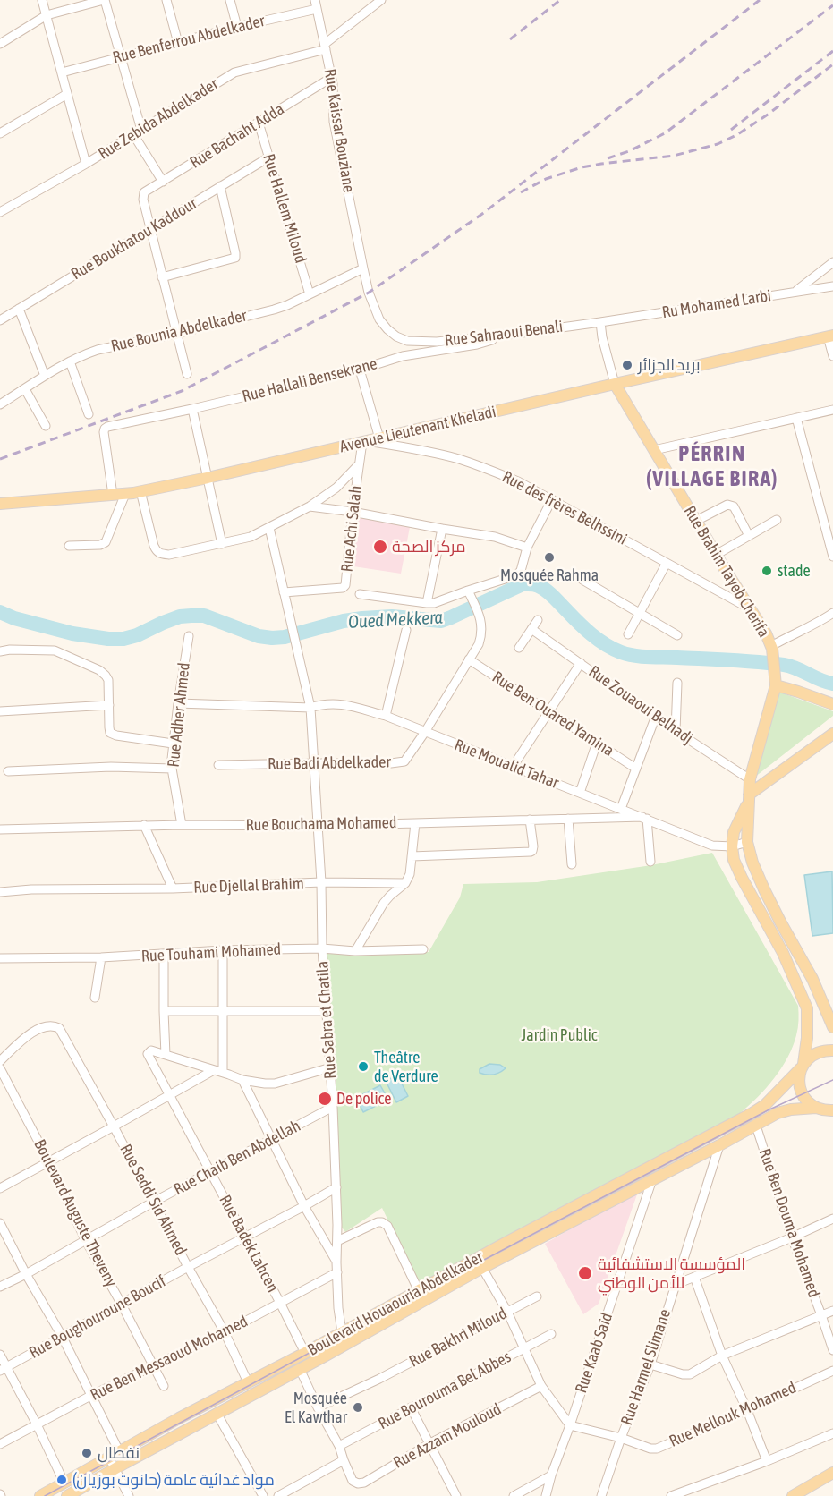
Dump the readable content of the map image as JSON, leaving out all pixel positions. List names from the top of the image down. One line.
{"streets":{"main road":["Avenue Lieutenant Kheladi","Rue Brahim Tayeb Cherifa","Boulevard Houaouria Abdelkader"],"street":["Rue Benferrou Abdelkader","Rue Zebida Abdelkader","Rue Kaissar Bouziane","Rue Bachaht Adda","Rue Hallem Miloud","Rue Boukhatou Kaddour","Ru Mohamed Larbi","Rue Bounia Abdelkader","Rue Sahraoui Benali","Rue Hallali Bensekrane","Rue des frères Belhssini","Rue Achi Salah","Rue Zouaoui Belhadj","Rue Ben Ouared Yamina","Rue Adher Ahmed","Rue Badi Abdelkader","Rue Moualid Tahar","Rue Bouchama Mohamed","Rue Djellal Brahim","Rue Touhami Mohamed","Rue Sabra et Chatila","Rue Chaib Ben Abdellah","Rue Seddi Sid Ahmed","Boulevard Auguste Theveny","Rue Ben Douma Mohamed","Rue Badek Lahcen","Rue Boughouroune Boucif","Rue Bakhri Miloud","Rue Kaab Saïd","Rue Ben Messaoud Mohamed","Rue Harmel Slimane","Rue Bourouma Bel Abbes","Rue Mellouk Mohamed","Rue Azzam Mouloud"]},"crossings":[["Rue Benferrou Abdelkader","Rue Kaissar Bouziane"],["Rue Zebida Abdelkader","Rue Kaissar Bouziane"],["Rue Kaissar Bouziane","Rue Bachaht Adda"],["Rue Kaissar Bouziane","Rue Bounia Abdelkader"],["Rue Kaissar Bouziane","Rue Sahraoui Benali"],["Rue Bachaht Adda","Rue Hallem Miloud"],["Rue Bachaht Adda","Rue Boukhatou Kaddour"],["Rue Hallem Miloud","Rue Boukhatou Kaddour"],["Rue Hallem Miloud","Rue Bounia Abdelkader"],["Ru Mohamed Larbi","Rue Sahraoui Benali"],["Rue Sahraoui Benali","Rue Hallali Bensekrane"],["Rue Hallali Bensekrane","Avenue Lieutenant Kheladi"],["Avenue Lieutenant Kheladi","Rue des frères Belhssini"],["Avenue Lieutenant Kheladi","Rue Achi Salah"],["Avenue Lieutenant Kheladi","Rue Brahim Tayeb Cherifa"],["Rue des frères Belhssini","Rue Achi Salah"],["Rue des frères Belhssini","Rue Brahim Tayeb Cherifa"],["Rue Achi Salah","Rue Sabra et Chatila"],["Rue Adher Ahmed","Rue Moualid Tahar"],["Rue Adher Ahmed","Rue Bouchama Mohamed"],["Rue Badi Abdelkader","Rue Moualid Tahar"],["Rue Badi Abdelkader","Rue Sabra et Chatila"],["Rue Moualid Tahar","Rue Bouchama Mohamed"],["Rue Moualid Tahar","Rue Sabra et Chatila"],["Rue Bouchama Mohamed","Rue Sabra et Chatila"],["Rue Djellal Brahim","Rue Sabra et Chatila"],["Rue Touhami Mohamed","Rue Sabra et Chatila"],["Rue Sabra et Chatila","Rue Chaib Ben Abdellah"],["Rue Sabra et Chatila","Boulevard Houaouria Abdelkader"],["Rue Sabra et Chatila","Rue Boughouroune Boucif"],["Rue Sabra et Chatila","Rue Ben Messaoud Mohamed"],["Rue Chaib Ben Abdellah","Rue Seddi Sid Ahmed"],["Rue Chaib Ben Abdellah","Boulevard Auguste Theveny"],["Rue Chaib Ben Abdellah","Rue Badek Lahcen"],["Rue Seddi Sid Ahmed","Boulevard Houaouria Abdelkader"],["Rue Seddi Sid Ahmed","Rue Boughouroune Boucif"],["Rue Seddi Sid Ahmed","Rue Ben Messaoud Mohamed"],["Boulevard Auguste Theveny","Rue Boughouroune Boucif"],["Boulevard Auguste Theveny","Rue Ben Messaoud Mohamed"],["Rue Ben Douma Mohamed","Boulevard Houaouria Abdelkader"],["Rue Badek Lahcen","Boulevard Houaouria Abdelkader"],["Rue Badek Lahcen","Rue Boughouroune Boucif"],["Rue Badek Lahcen","Rue Ben Messaoud Mohamed"],["Boulevard Houaouria Abdelkader","Rue Kaab Saïd"],["Boulevard Houaouria Abdelkader","Rue Harmel Slimane"],["Rue Kaab Saïd","Rue Mellouk Mohamed"],["Rue Harmel Slimane","Rue Mellouk Mohamed"]],"districts":["PÉRRIN (VILLAGE BIRA)"],"water":["Oued Mekkera"],"parks":["Jardin Public"],"places":["بريد الجزائر","مركز الصحة","Mosquée Rahma","stade","Theâtre de Verdure","De police","المؤسسة الاستشفائية للأمن الوطني","Mosquée El Kawthar","نفطال","مواد غدائية عامة (حانوت بوزيان)"]}
